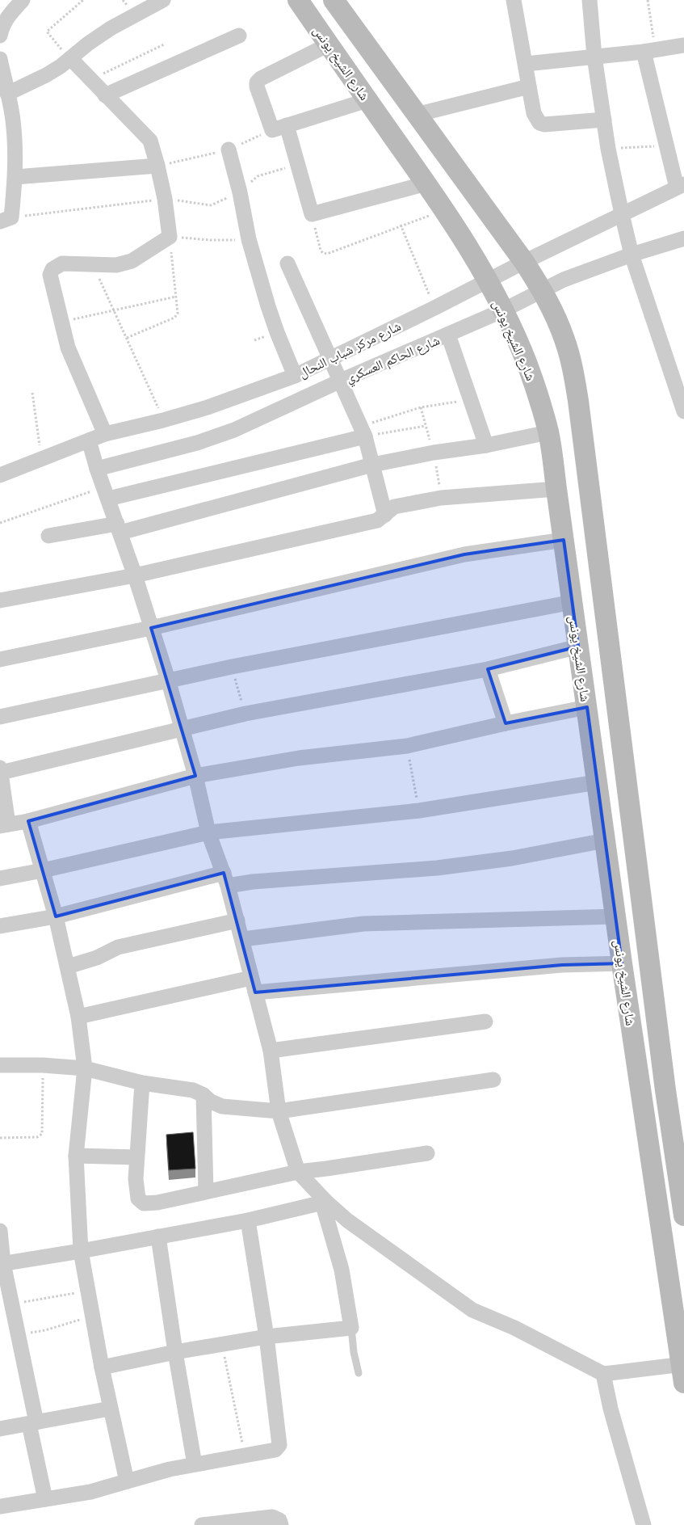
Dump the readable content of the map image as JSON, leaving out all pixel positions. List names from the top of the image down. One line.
{"streets":{"street":["شارع الشيخ يونس","شارع مركز شباب النحال","شارع الحاكم العسكري"]},"crossings":[["شارع الشيخ يونس","شارع مركز شباب النحال"],["شارع الشيخ يونس","شارع الحاكم العسكري"]]}
